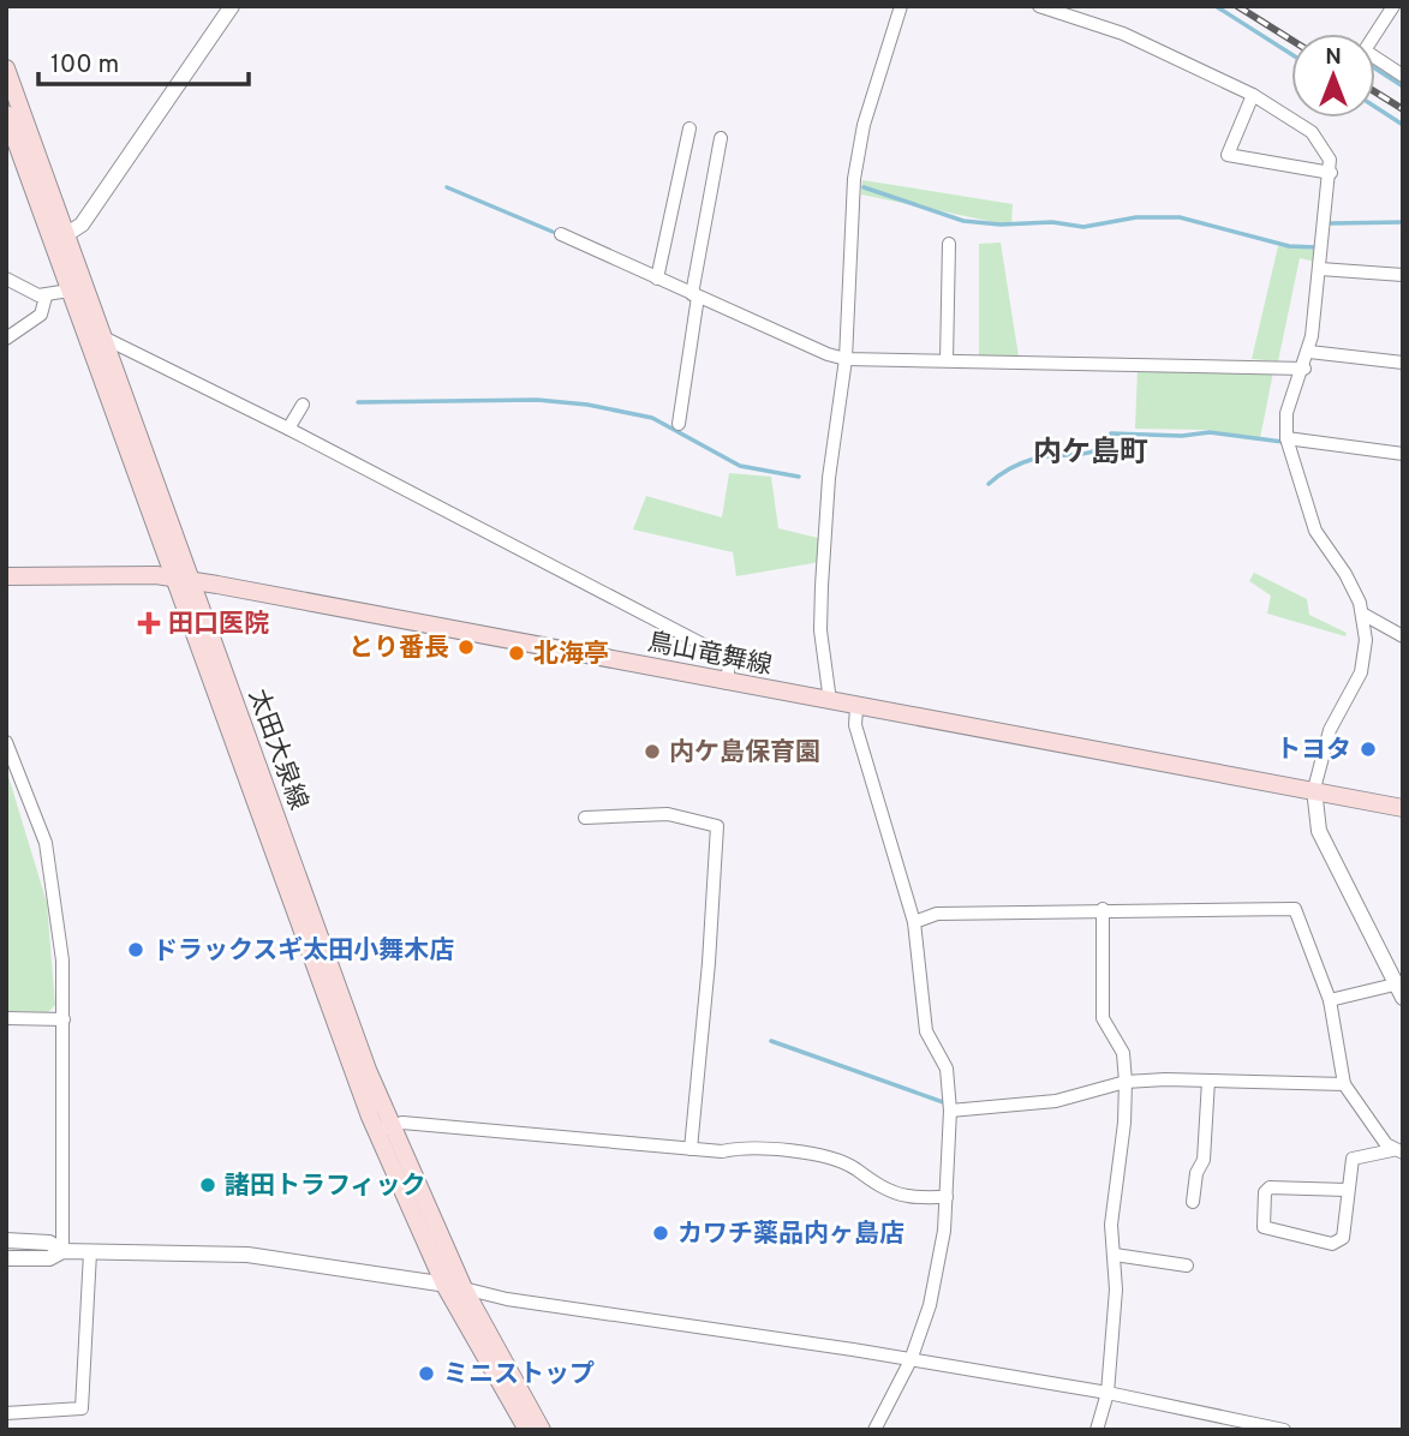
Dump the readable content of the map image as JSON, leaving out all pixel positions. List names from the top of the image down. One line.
{"streets":{"main road":["鳥山竜舞線","太田大泉線"]},"crossings":[["鳥山竜舞線","太田大泉線"]],"districts":["内ケ島町"],"places":{"health":["田口医院"],"other":["とり番長","北海亭","トヨタ","内ケ島保育園","ドラックスギ太田小舞木店","諸田トラフィック","カワチ薬品内ヶ島店","ミニストップ"]},"scale_bar":"100 m","north":"top"}
